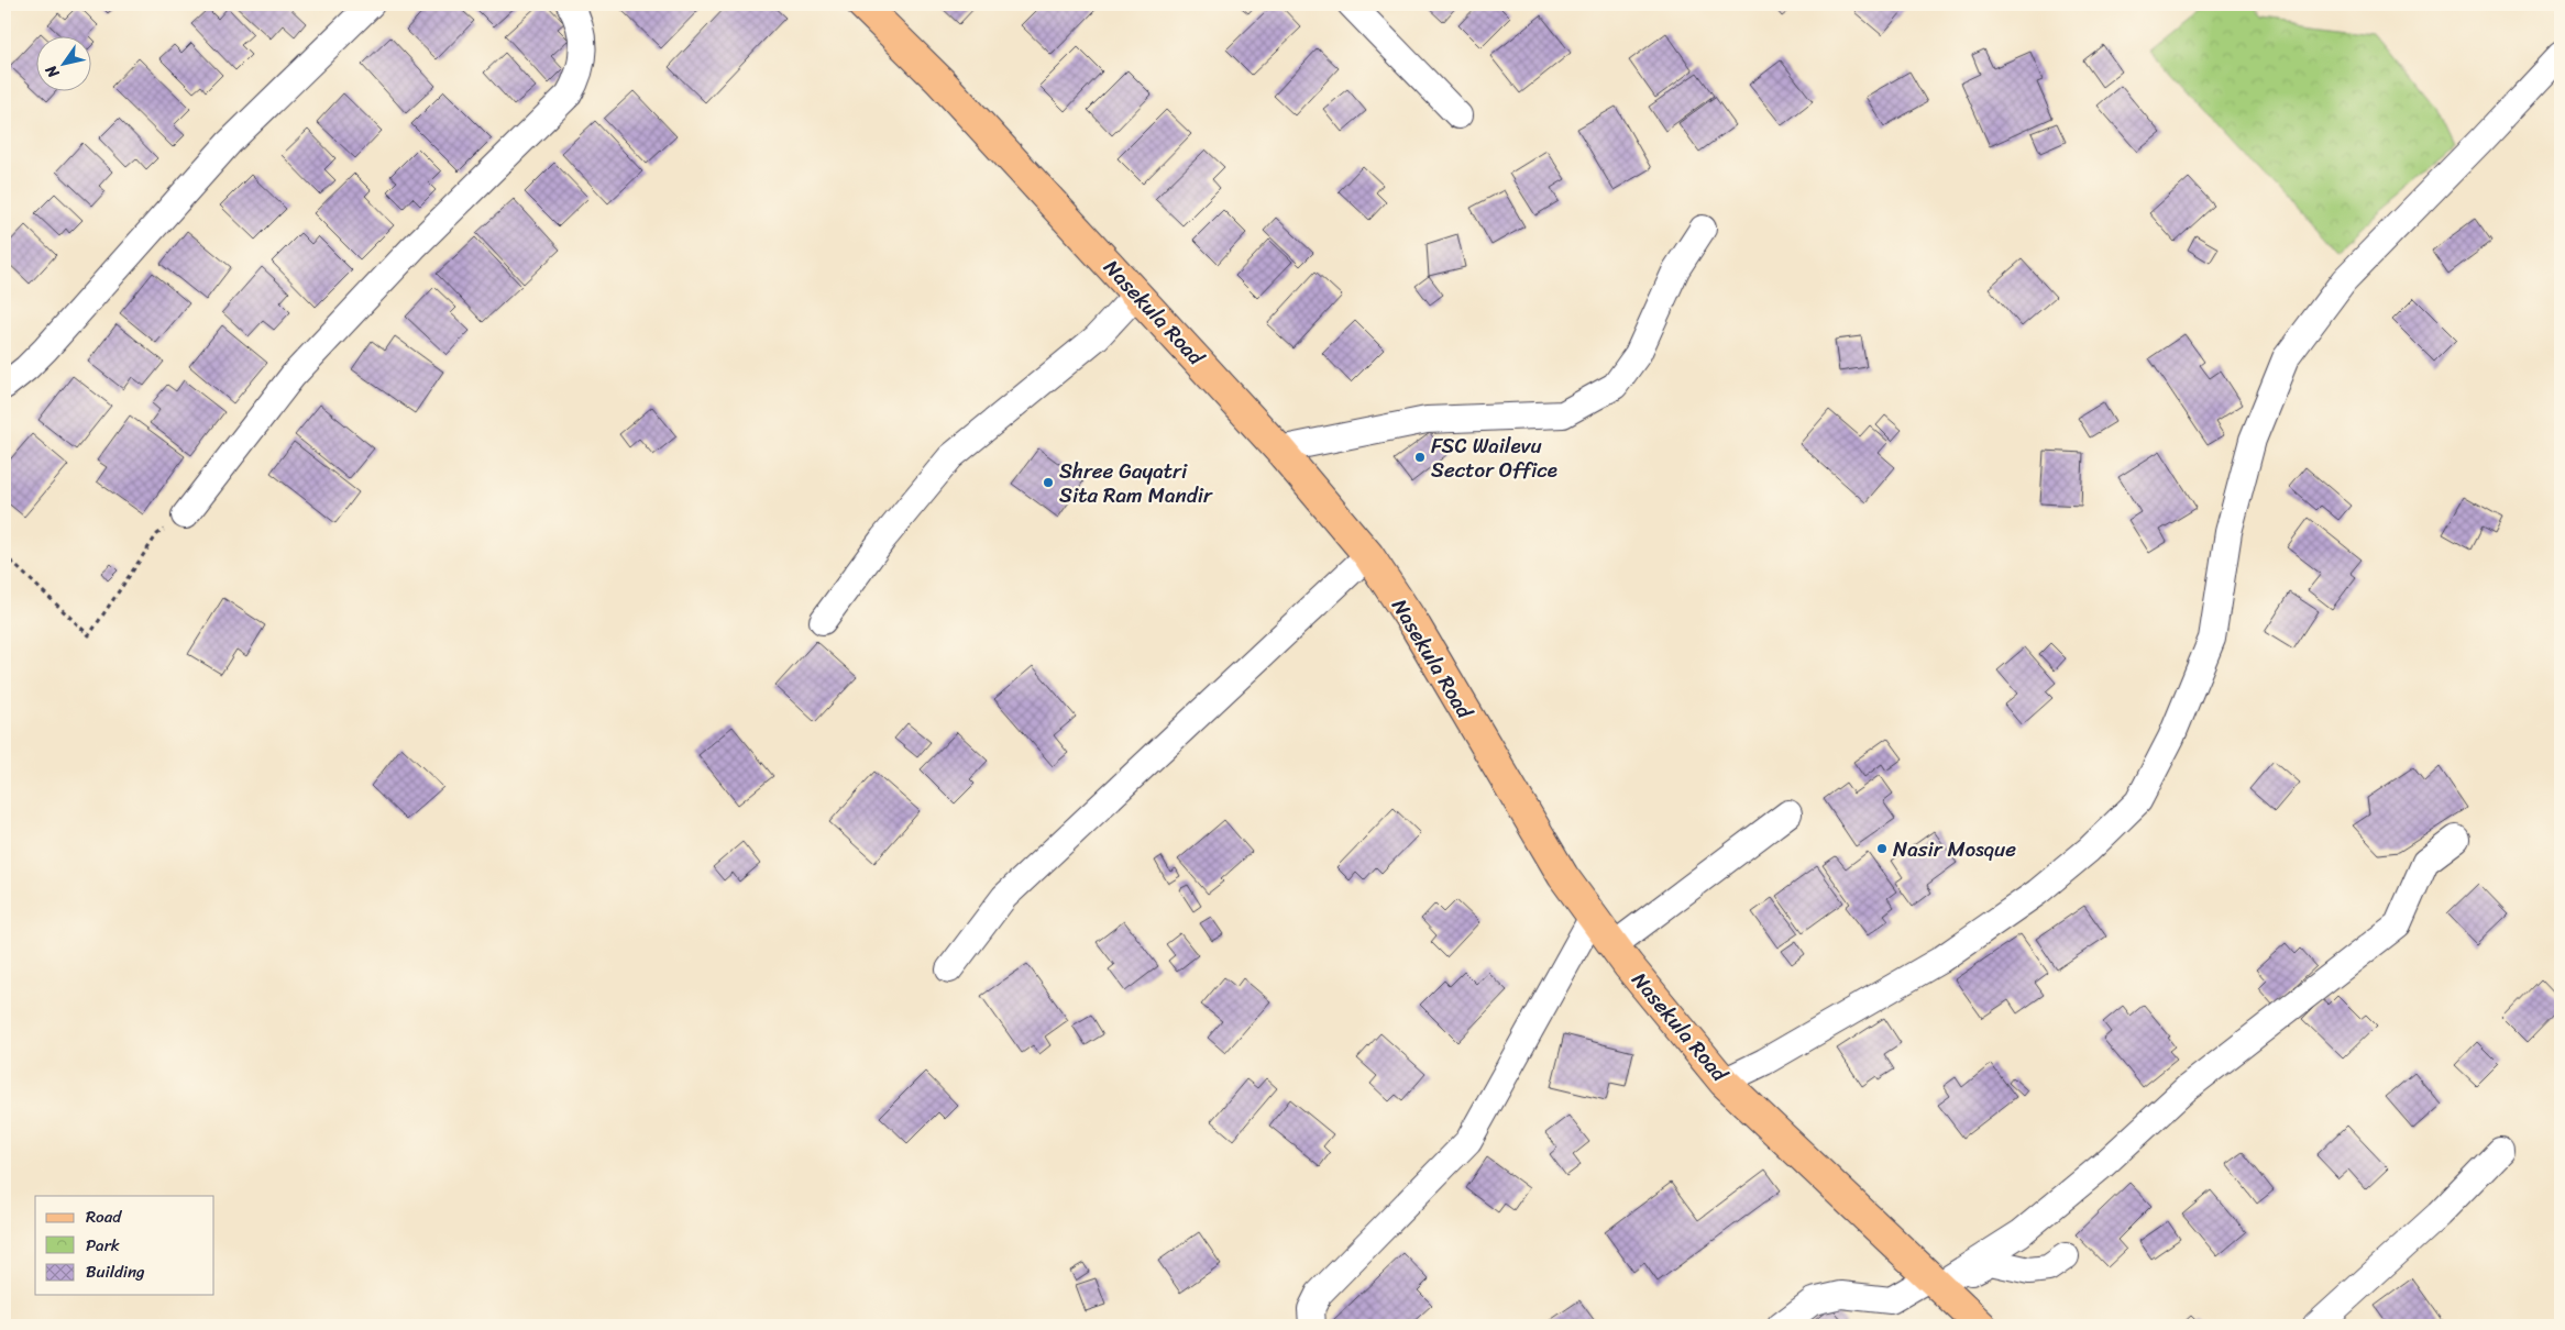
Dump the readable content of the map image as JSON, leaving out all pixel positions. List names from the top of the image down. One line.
{"streets":{"main road":["Nasekula Road"]},"places":["FSC Wailevu Sector Office","Shree Gayatri Sita Ram Mandir","Nasir Mosque"],"legend":["Road","Park","Building"],"north":"bottom left"}
